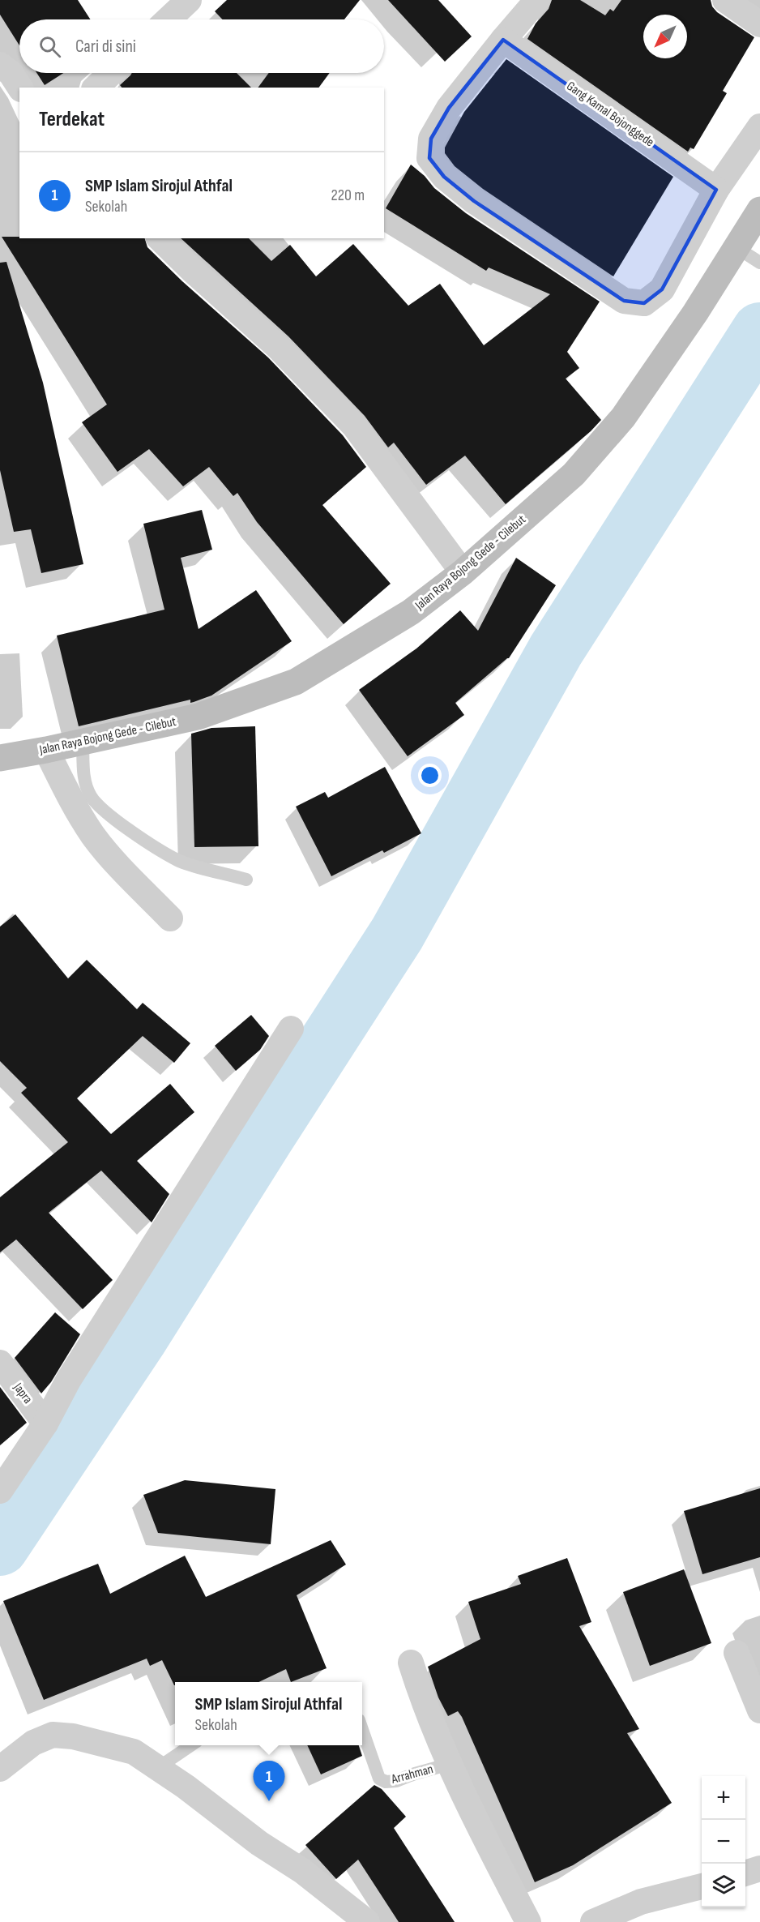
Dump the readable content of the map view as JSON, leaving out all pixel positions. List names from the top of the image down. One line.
{"streets":{"main road":["Jalan Raya Bojong Gede - Cilebut"],"street":["Gang Kamal Bojonggede","Japra"],"lane":["Arrahman"]},"north":"bottom left","page":{"search":"Cari di sini","heading":"Terdekat","list":[{"mark":"1","name":"SMP Islam Sirojul Athfal","note":"Sekolah","value":"220 m"}],"popup":["SMP Islam Sirojul Athfal","Sekolah"],"pins":"1","map_buttons":["+","−"]}}
